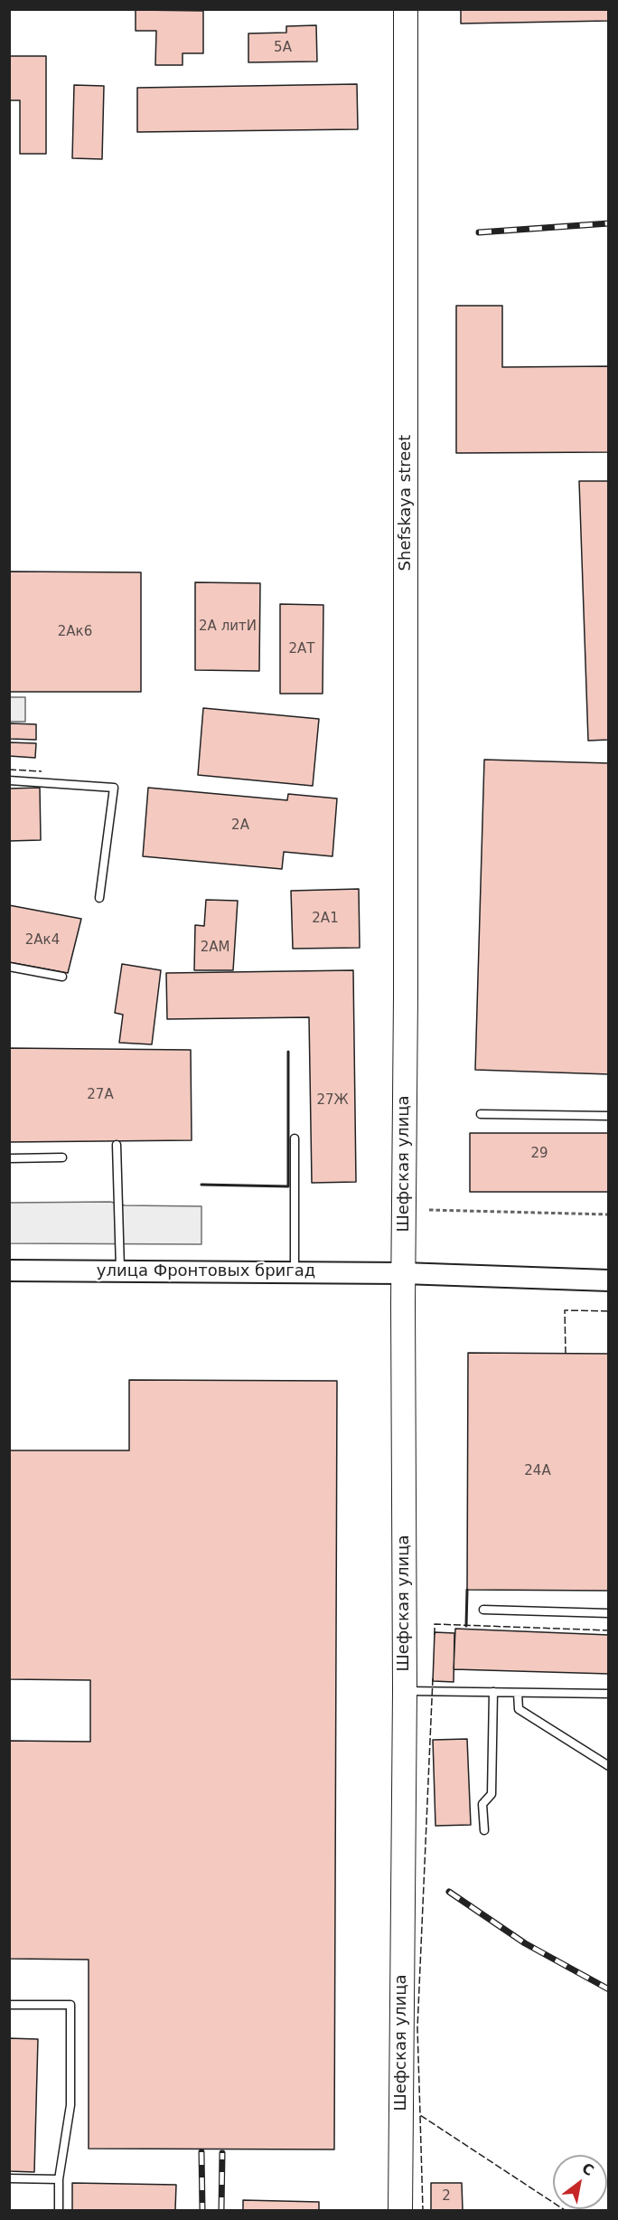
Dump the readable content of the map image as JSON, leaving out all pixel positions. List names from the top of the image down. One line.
{"streets":{"main road":["Шефская улица","улица Фронтовых бригад"]},"crossings":[["Шефская улица","улица Фронтовых бригад"]],"house_numbers":["5А","2А литИ","2Ак6","2АТ","2А","2А1","2Ак4","2АМ","27А","27Ж","29","24А","2"],"north":"top right"}
